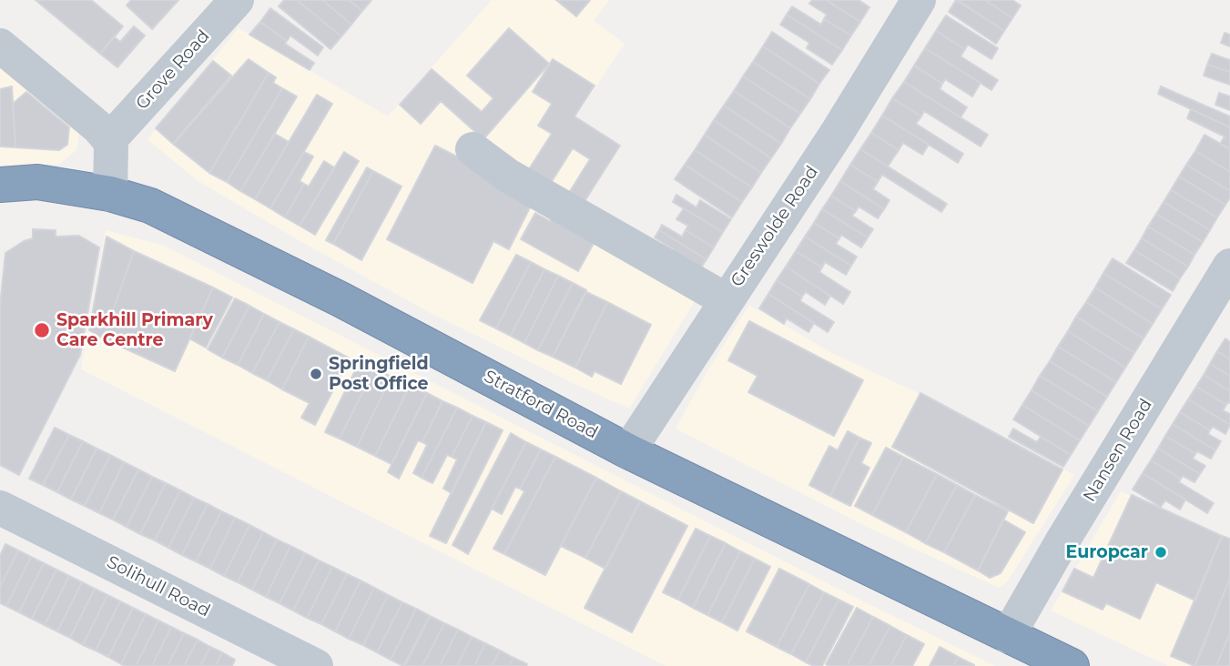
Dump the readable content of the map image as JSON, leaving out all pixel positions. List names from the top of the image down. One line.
{"streets":{"highway":["Stratford Road"],"street":["Grove Road","Greswolde Road","Nansen Road","Solihull Road"]},"crossings":[["Greswolde Road","Stratford Road"],["Stratford Road","Nansen Road"]],"places":["Sparkhill Primary Care Centre","Springfield Post Office","Europcar"]}
